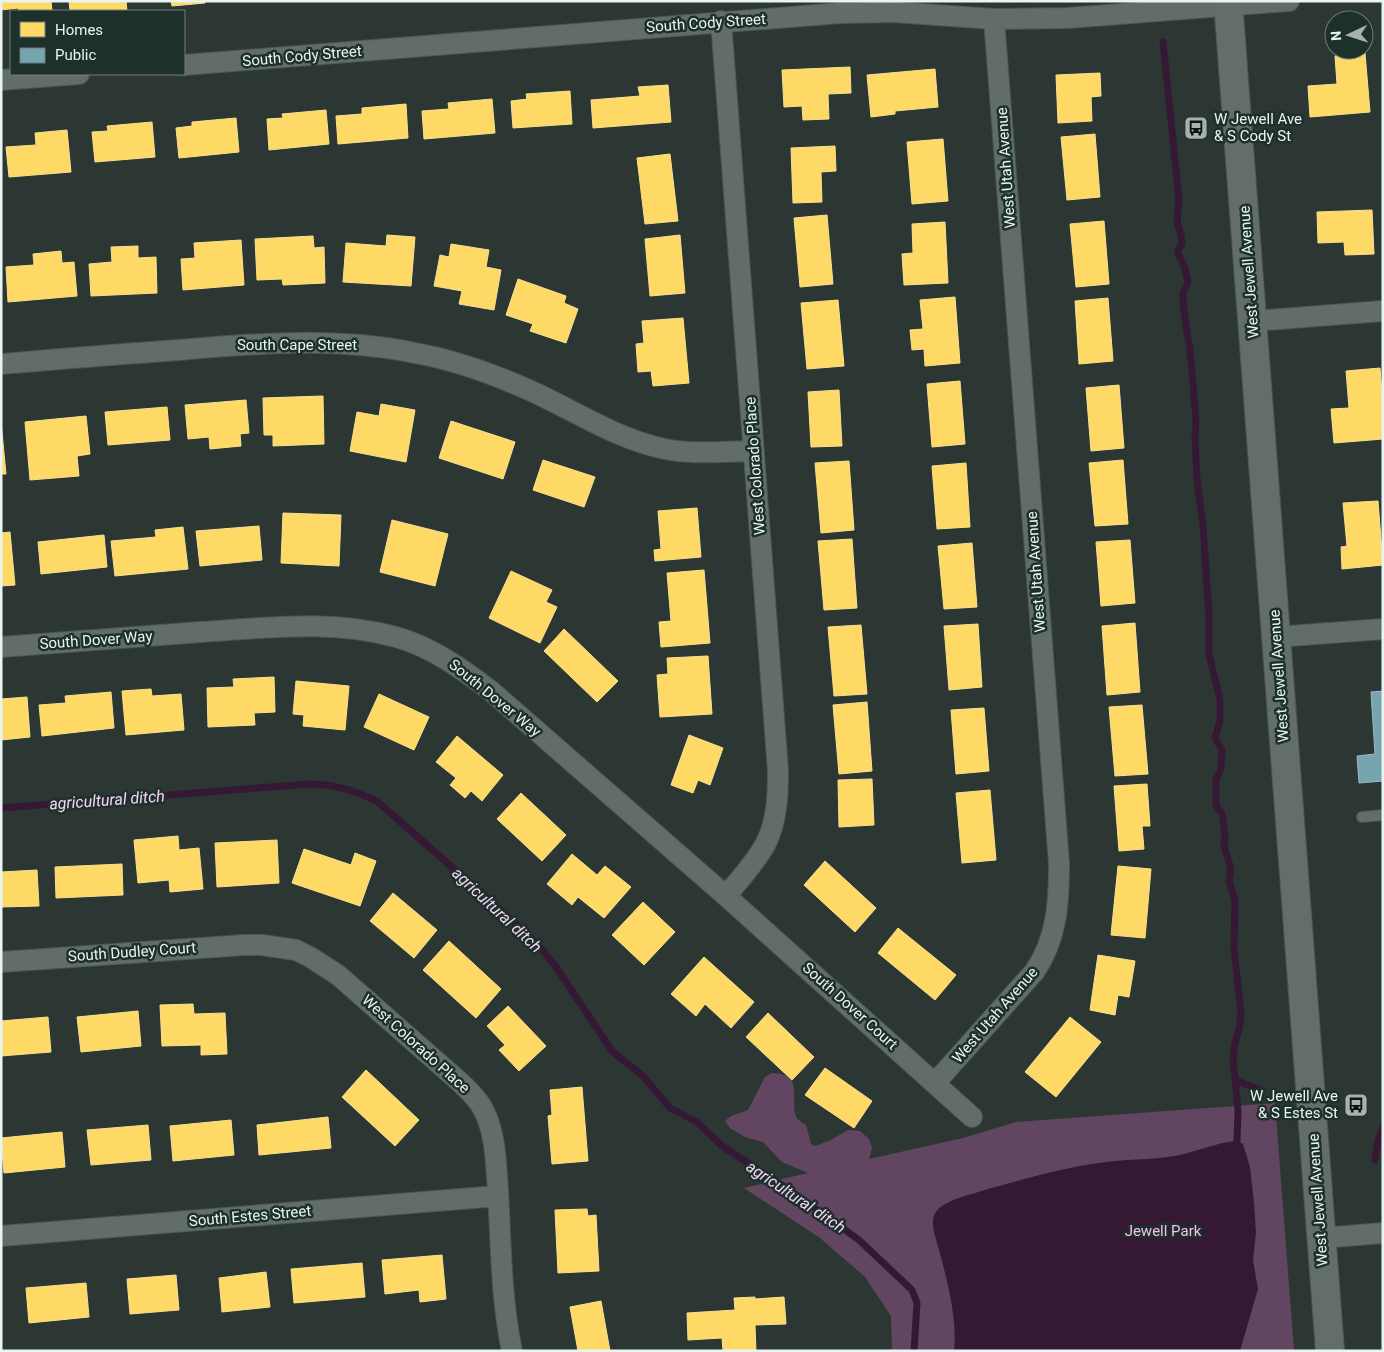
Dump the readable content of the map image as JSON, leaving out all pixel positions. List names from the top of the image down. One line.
{"streets":{"main road":["West Jewell Avenue"],"street":["South Cody Street","West Utah Avenue","South Cape Street","West Colorado Place","South Dover Way","South Dudley Court","South Dover Court","South Estes Street"]},"crossings":[["South Cody Street","West Utah Avenue"],["South Cody Street","West Jewell Avenue"],["South Cody Street","West Colorado Place"],["West Utah Avenue","South Dover Court"],["South Cape Street","West Colorado Place"],["West Colorado Place","South Dover Way"],["West Colorado Place","South Dudley Court"],["West Colorado Place","South Dover Court"],["West Colorado Place","South Estes Street"],["South Dover Way","South Dover Court"]],"water":["agricultural ditch"],"parks":["Jewell Park"],"places":{"bus stop":["W Jewell Ave & S Cody St","W Jewell Ave & S Estes St"]},"legend":["Homes","Public"],"north":"left"}
